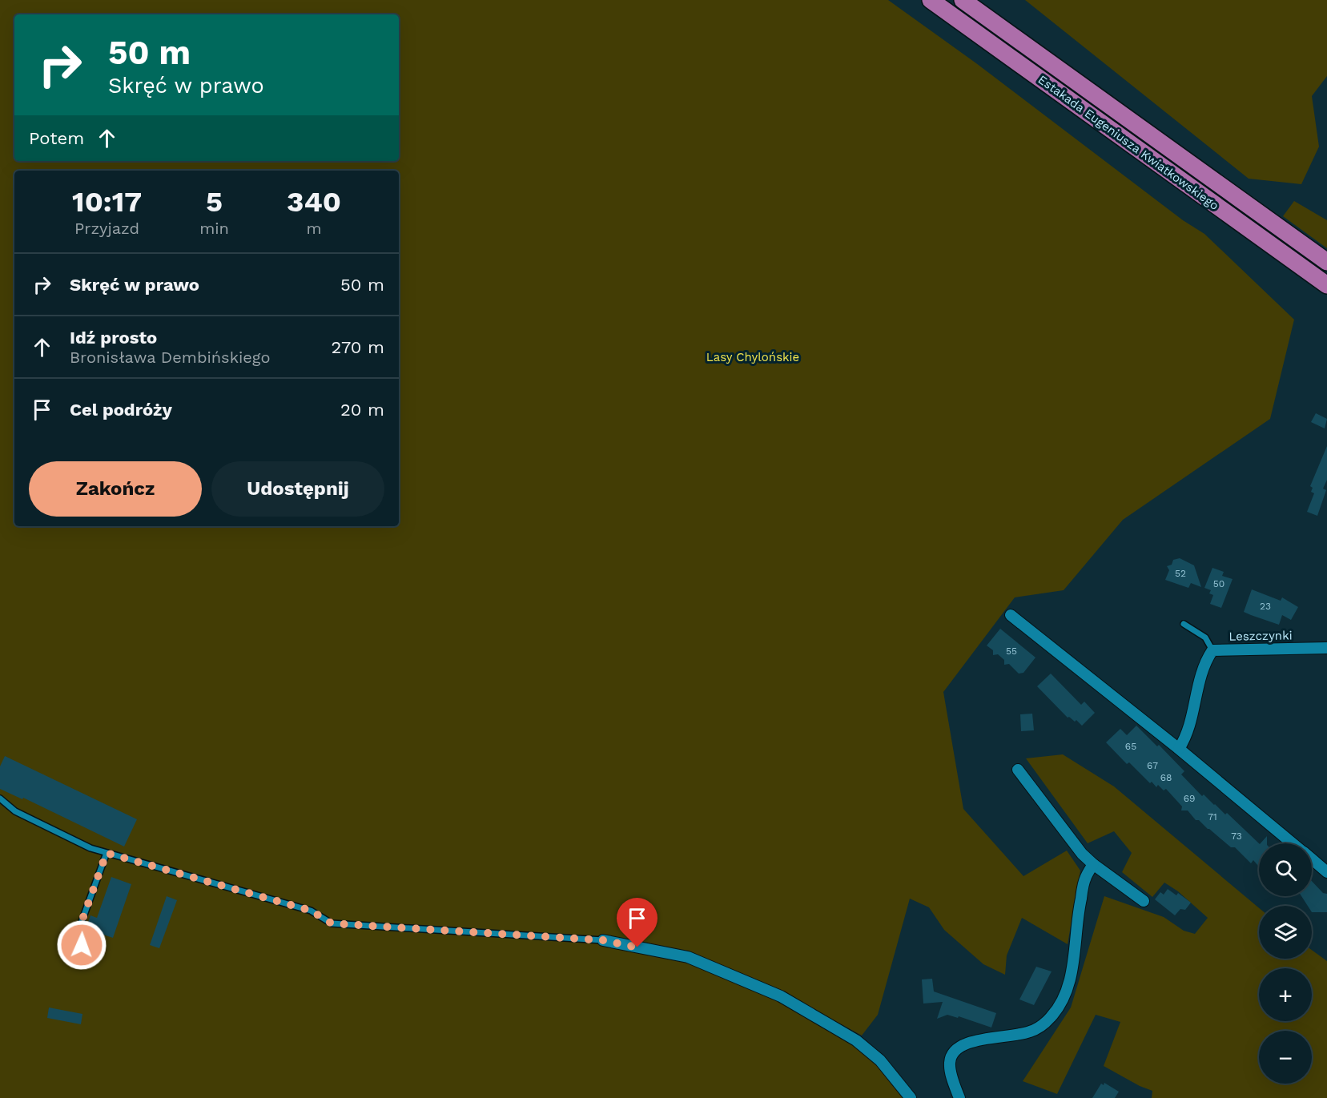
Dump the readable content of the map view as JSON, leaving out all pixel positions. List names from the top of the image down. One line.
{"streets":{"highway":["Estakada Eugeniusza Kwiatkowskiego"],"street":["Leszczynki"]},"parks":["Lasy Chylońskie"],"house_numbers":["52","50","23","55","65","67","68","69","71","73"],"page":{"turn":["50 m","Skręć w prawo"],"then":"Potem","eta":["10:17","Przyjazd","5","min","340","m"],"list":[{"name":"Skręć w prawo","value":"50 m"},{"name":"Idź prosto","note":"Bronisława Dembińskiego","value":"270 m"},{"name":"Cel podróży","value":"20 m"}],"buttons":["Zakończ","Udostępnij"],"map_buttons":["+","−"]}}
